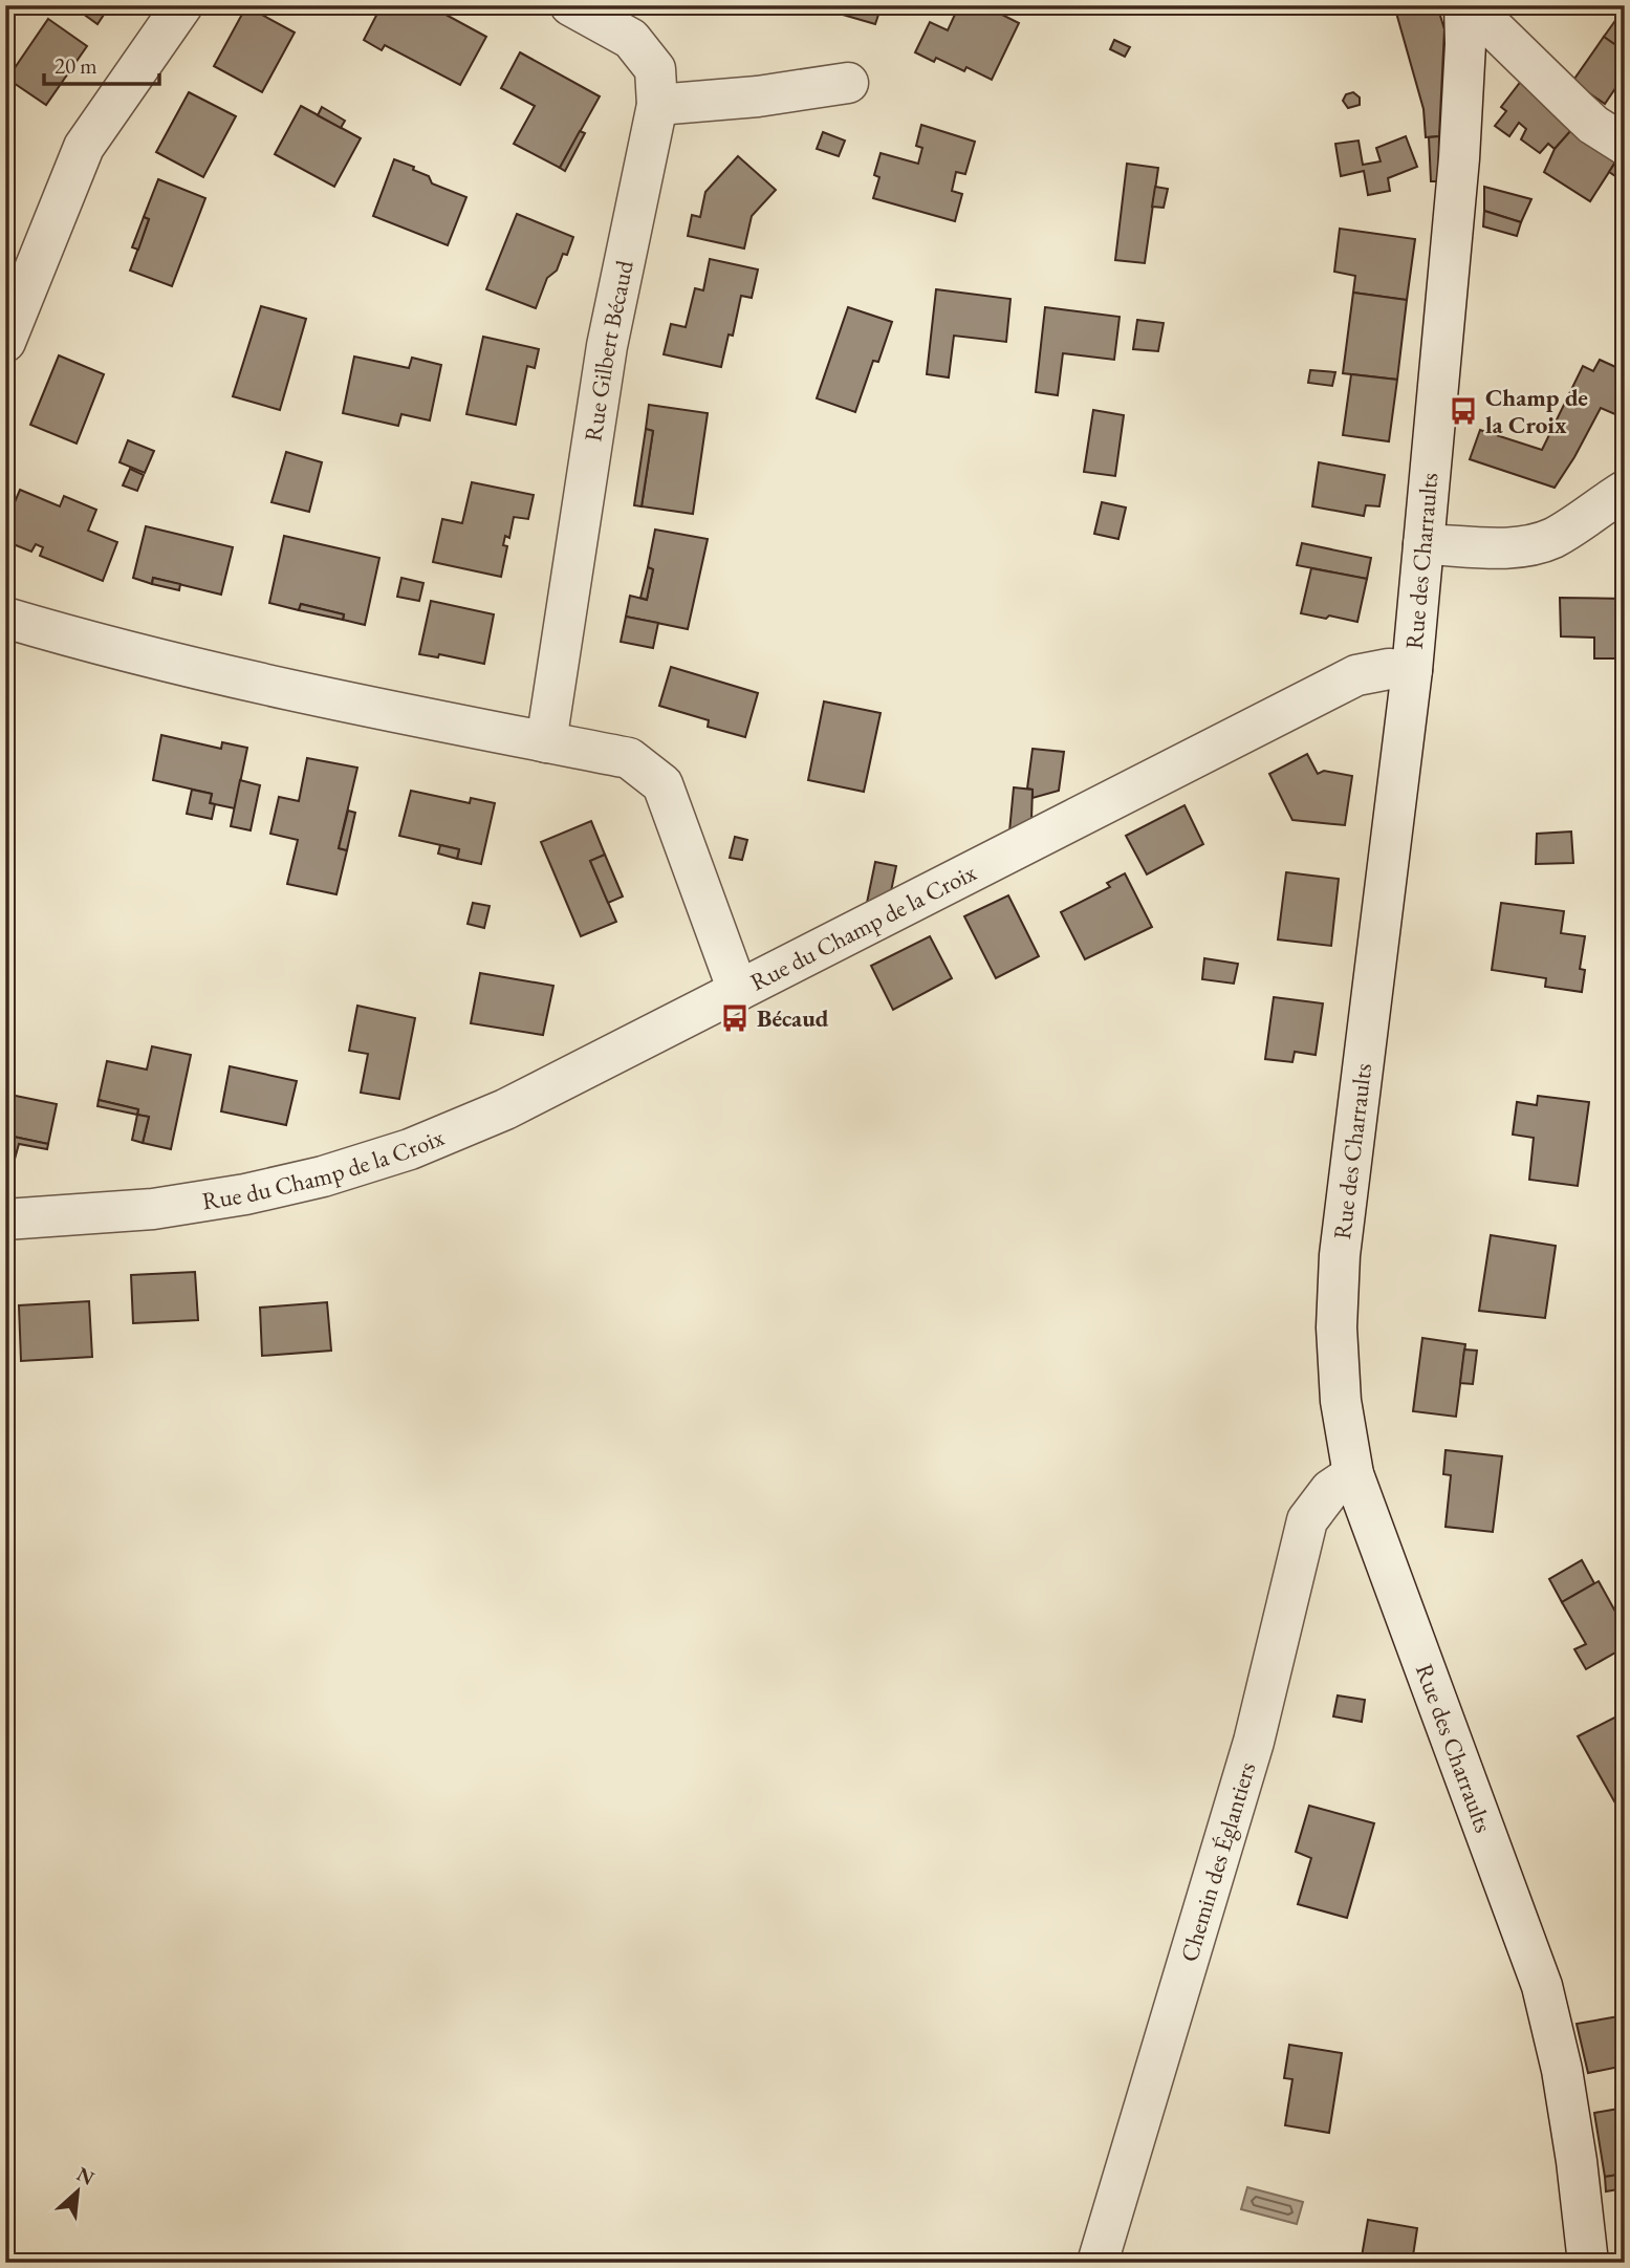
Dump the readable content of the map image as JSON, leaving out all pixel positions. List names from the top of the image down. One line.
{"streets":{"street":["Rue Gilbert Bécaud","Rue des Charraults","Rue du Champ de la Croix","Chemin des Églantiers"]},"crossings":[["Rue des Charraults","Rue du Champ de la Croix"],["Rue des Charraults","Chemin des Églantiers"]],"places":{"bus stop":["Champ de la Croix","Bécaud"]},"scale_bar":"20 m","north":"top right"}
